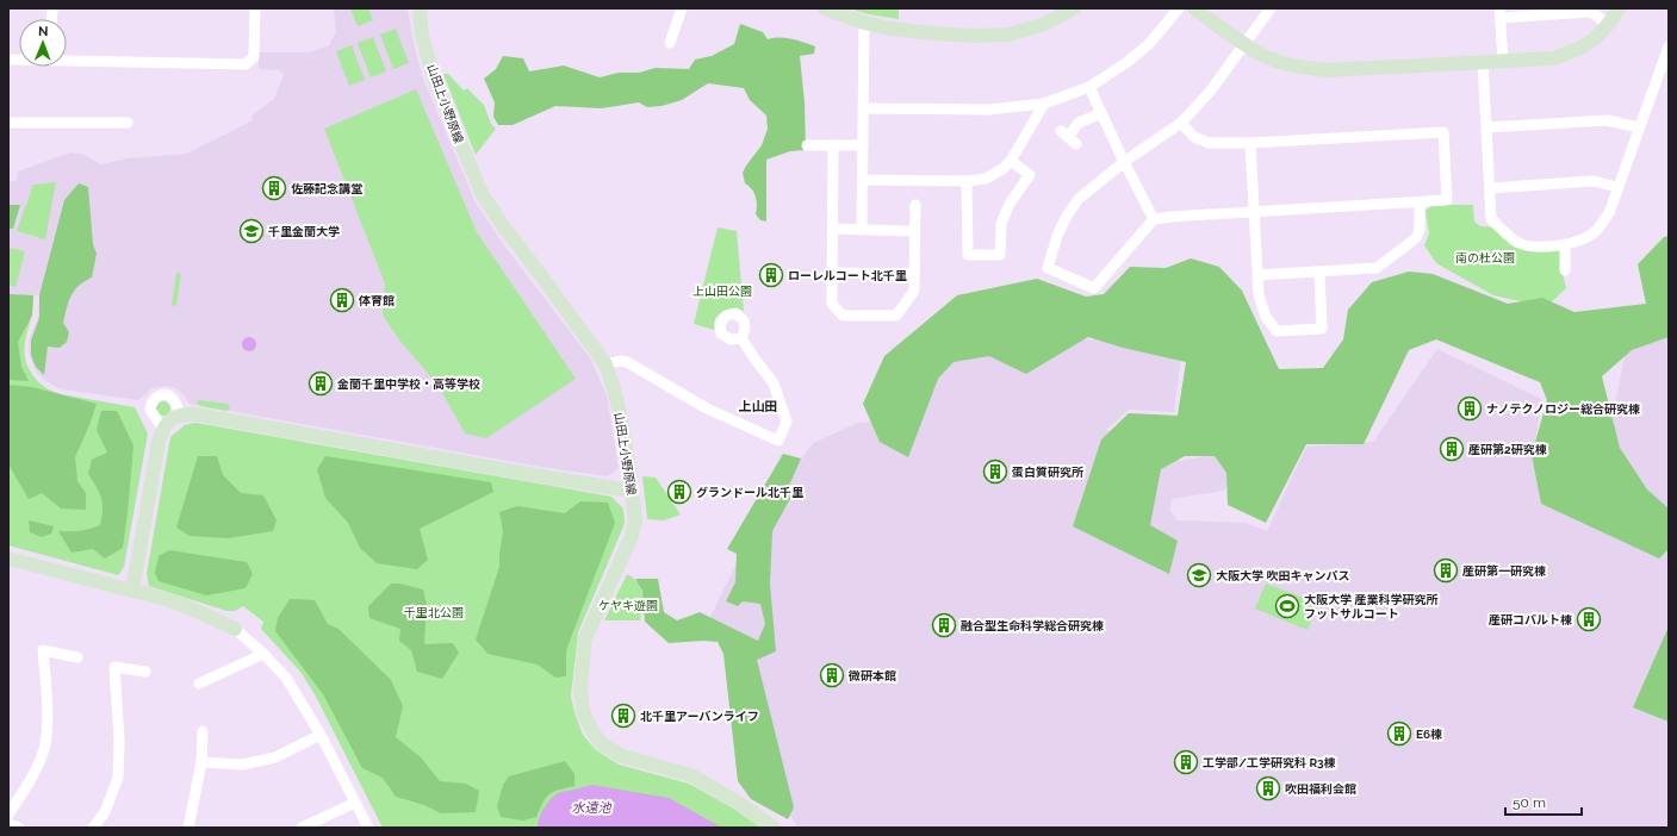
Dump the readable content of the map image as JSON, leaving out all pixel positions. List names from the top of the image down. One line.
{"streets":{"street":["山田上小野原線"]},"districts":["上山田"],"water":["水遠池"],"parks":["南の杜公園","上山田公園","ケヤキ遊園","千里北公園"],"places":{"building":["佐藤記念講堂","ローレルコート北千里","体育館","金蘭千里中学校・高等学校","ナノテクノロジー総合研究棟","産研第2研究棟","蛋白質研究所","グランドール北千里","産研第一研究棟","産研コバルト棟","融合型生命科学総合研究棟","微研本館","北千里アーバンライフ","E6棟","工学部/工学研究科 R3棟","吹田福利会館"],"school or university":["千里金蘭大学","大阪大学 吹田キャンパス"],"sports":["大阪大学 産業科学研究所 フットサルコート"]},"scale_bar":"50 m","north":"top"}
